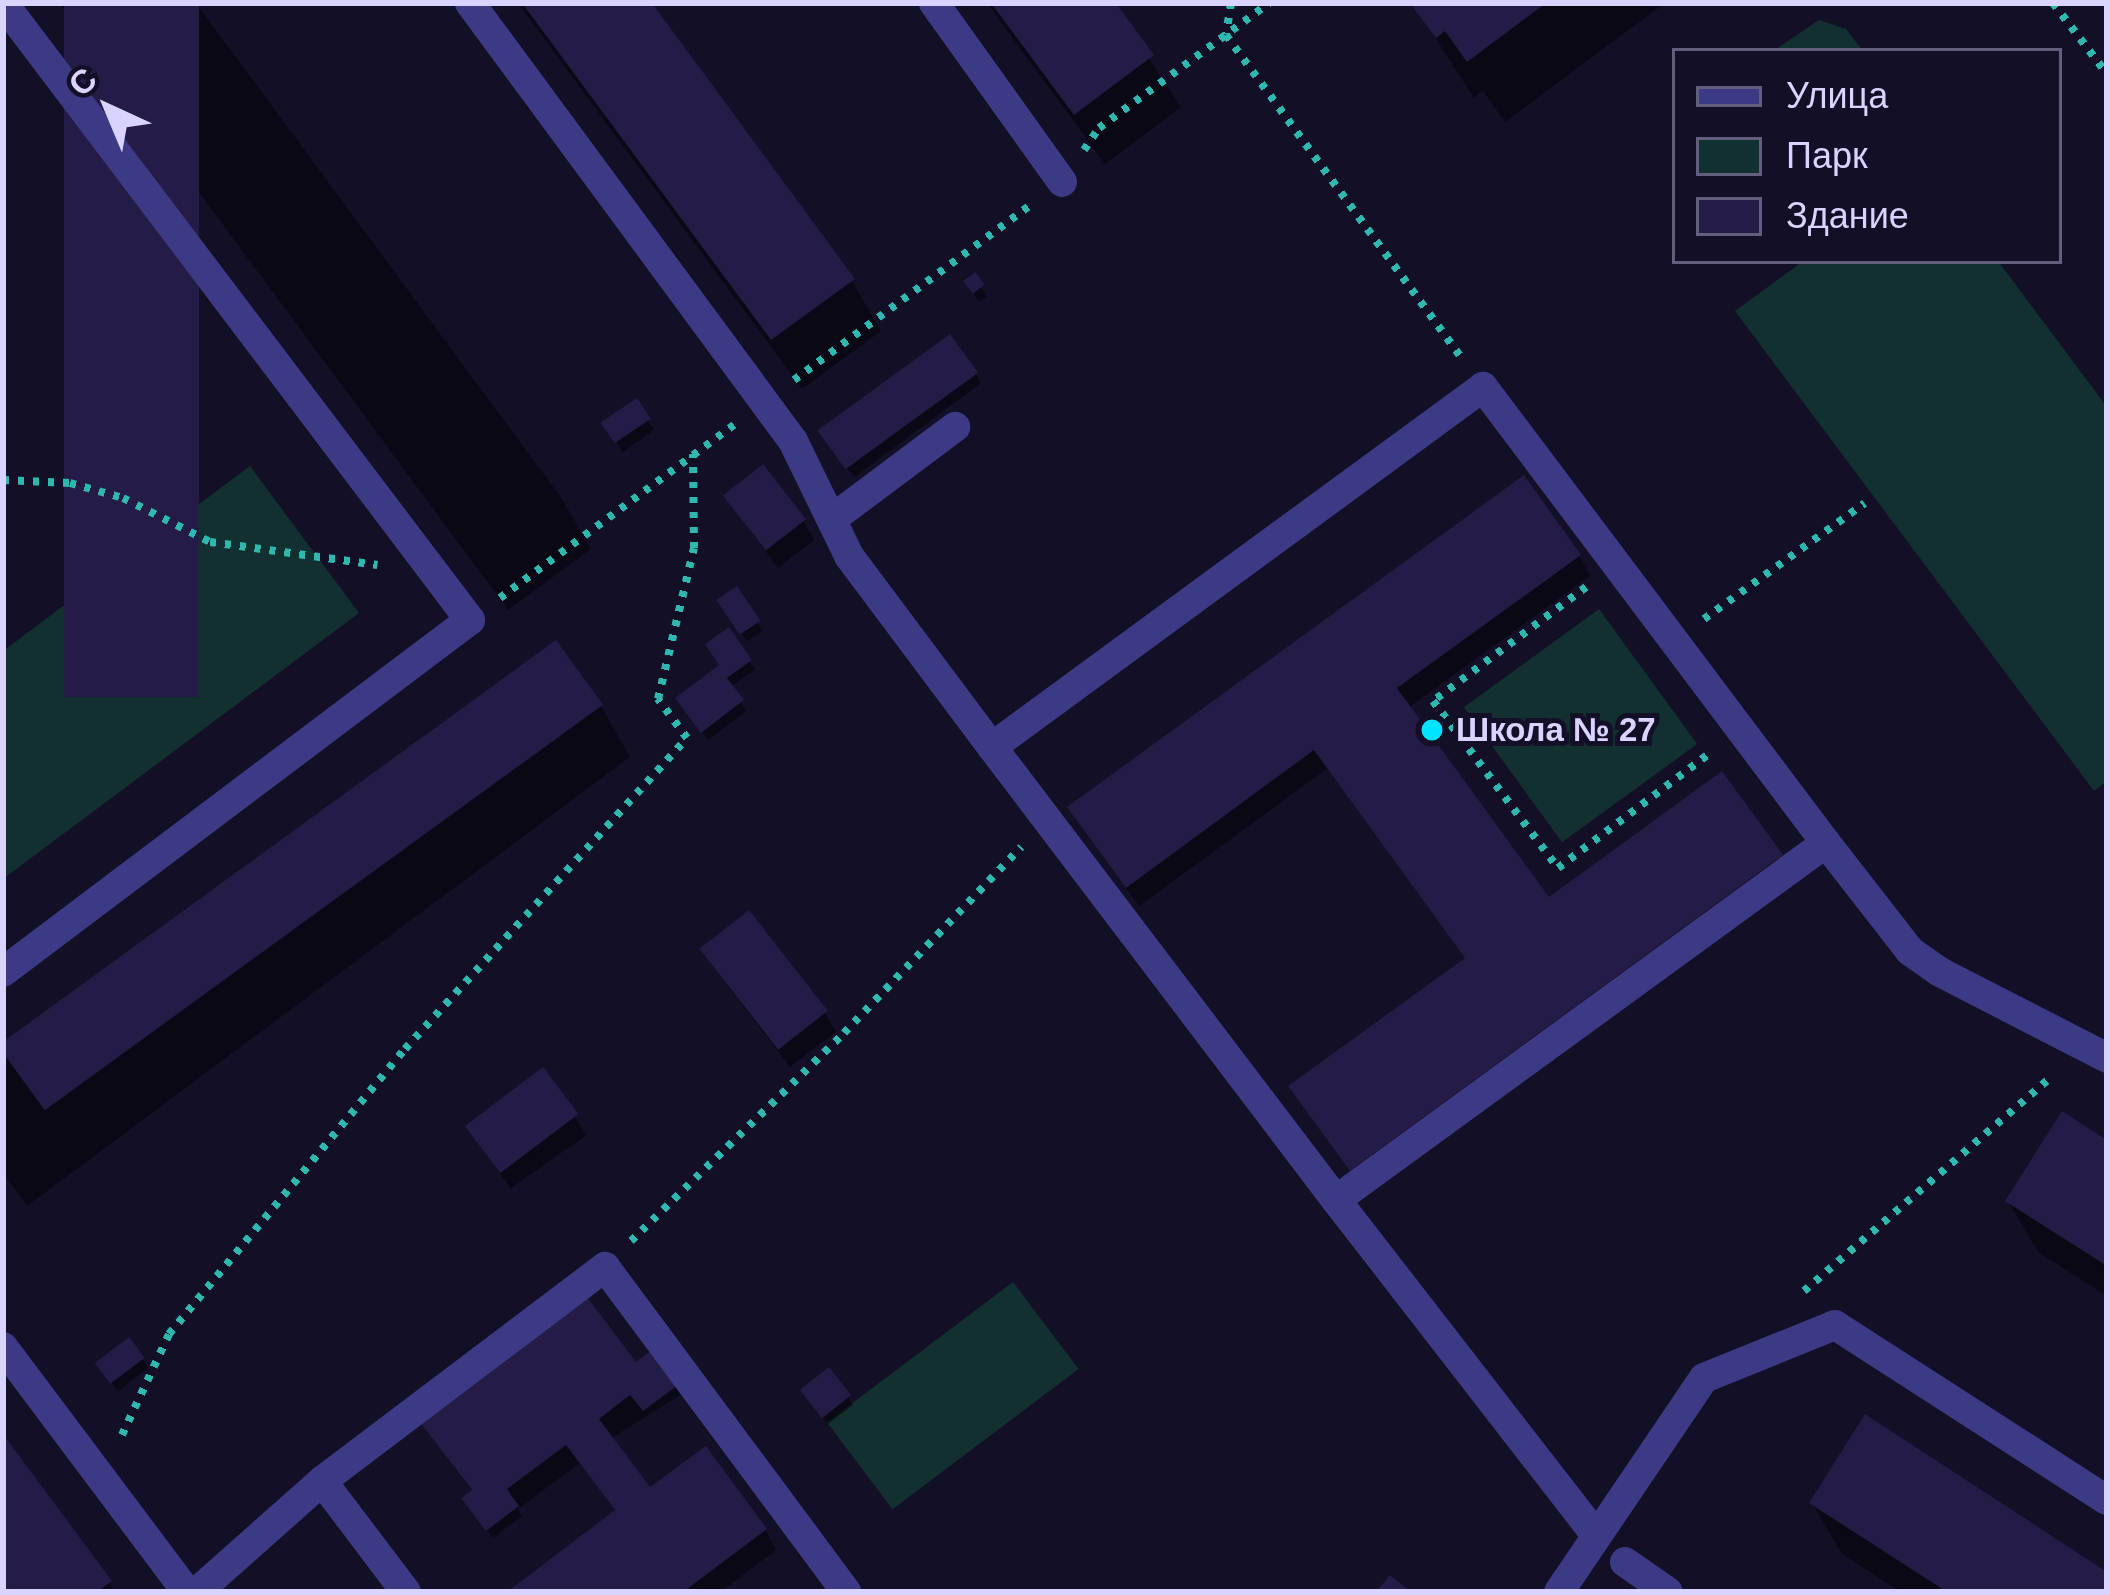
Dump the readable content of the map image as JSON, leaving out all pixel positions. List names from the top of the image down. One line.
{"places":["Школа № 27"],"legend":["Улица","Парк","Здание"],"north":"top left"}
